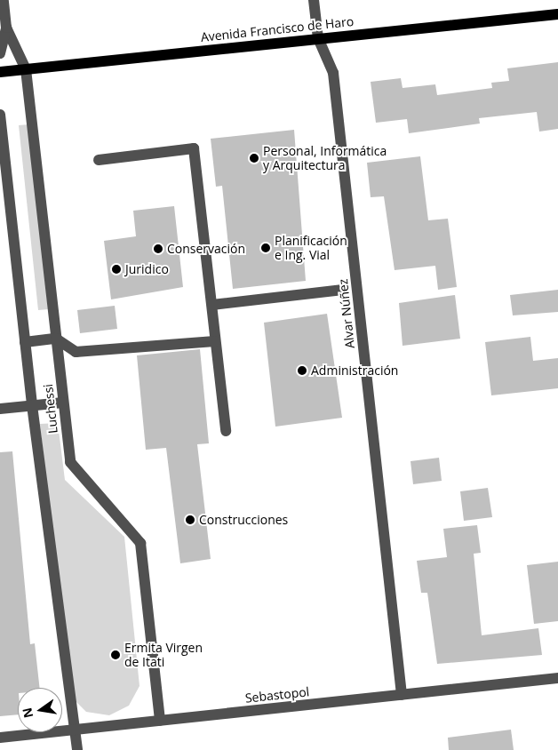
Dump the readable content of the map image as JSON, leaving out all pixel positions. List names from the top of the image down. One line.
{"streets":{"main road":["Avenida Francisco de Haro"],"street":["Alvar Núñez","Luchessi","Sebastopol"]},"crossings":[["Avenida Francisco de Haro","Alvar Núñez"],["Avenida Francisco de Haro","Luchessi"],["Alvar Núñez","Sebastopol"],["Luchessi","Sebastopol"]],"places":["Personal, Informática y Arquitectura","Planificación e Ing. Vial","Conservación","Juridico","Administración","Construcciones","Ermita Virgen de Itati"],"north":"left"}
